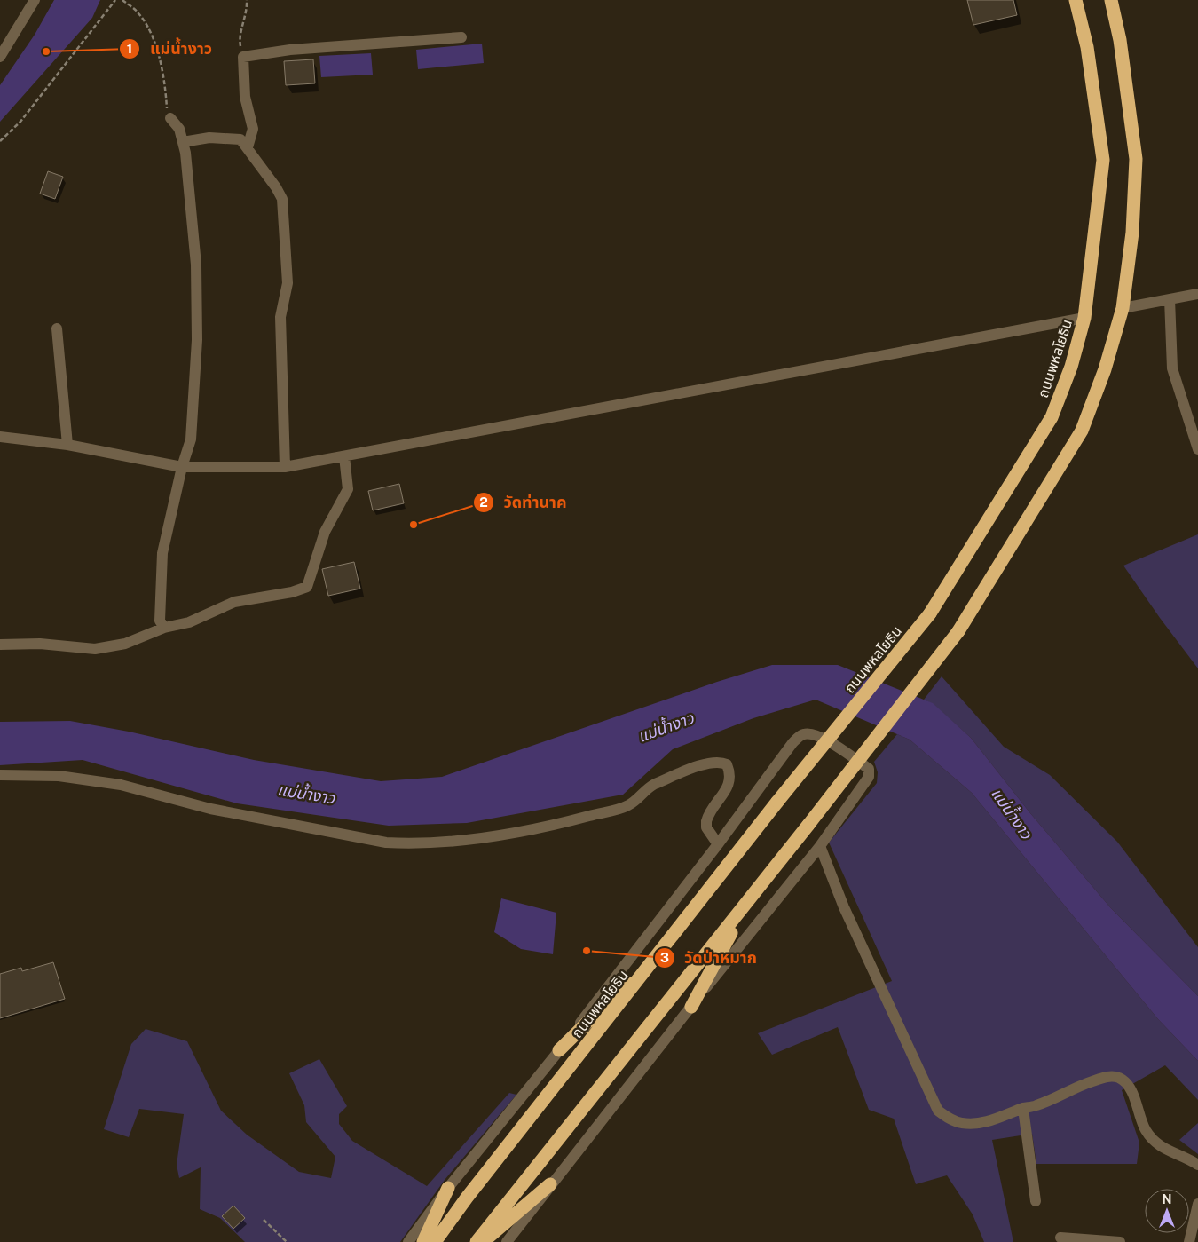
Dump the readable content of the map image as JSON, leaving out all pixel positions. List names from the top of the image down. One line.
{"streets":{"highway":["ถนนพหลโยธิน"]},"water":["แม่น้ำงาว"],"places":["แม่น้ำงาว","วัดท่านาค","วัดป่าหมาก"],"north":"top"}
